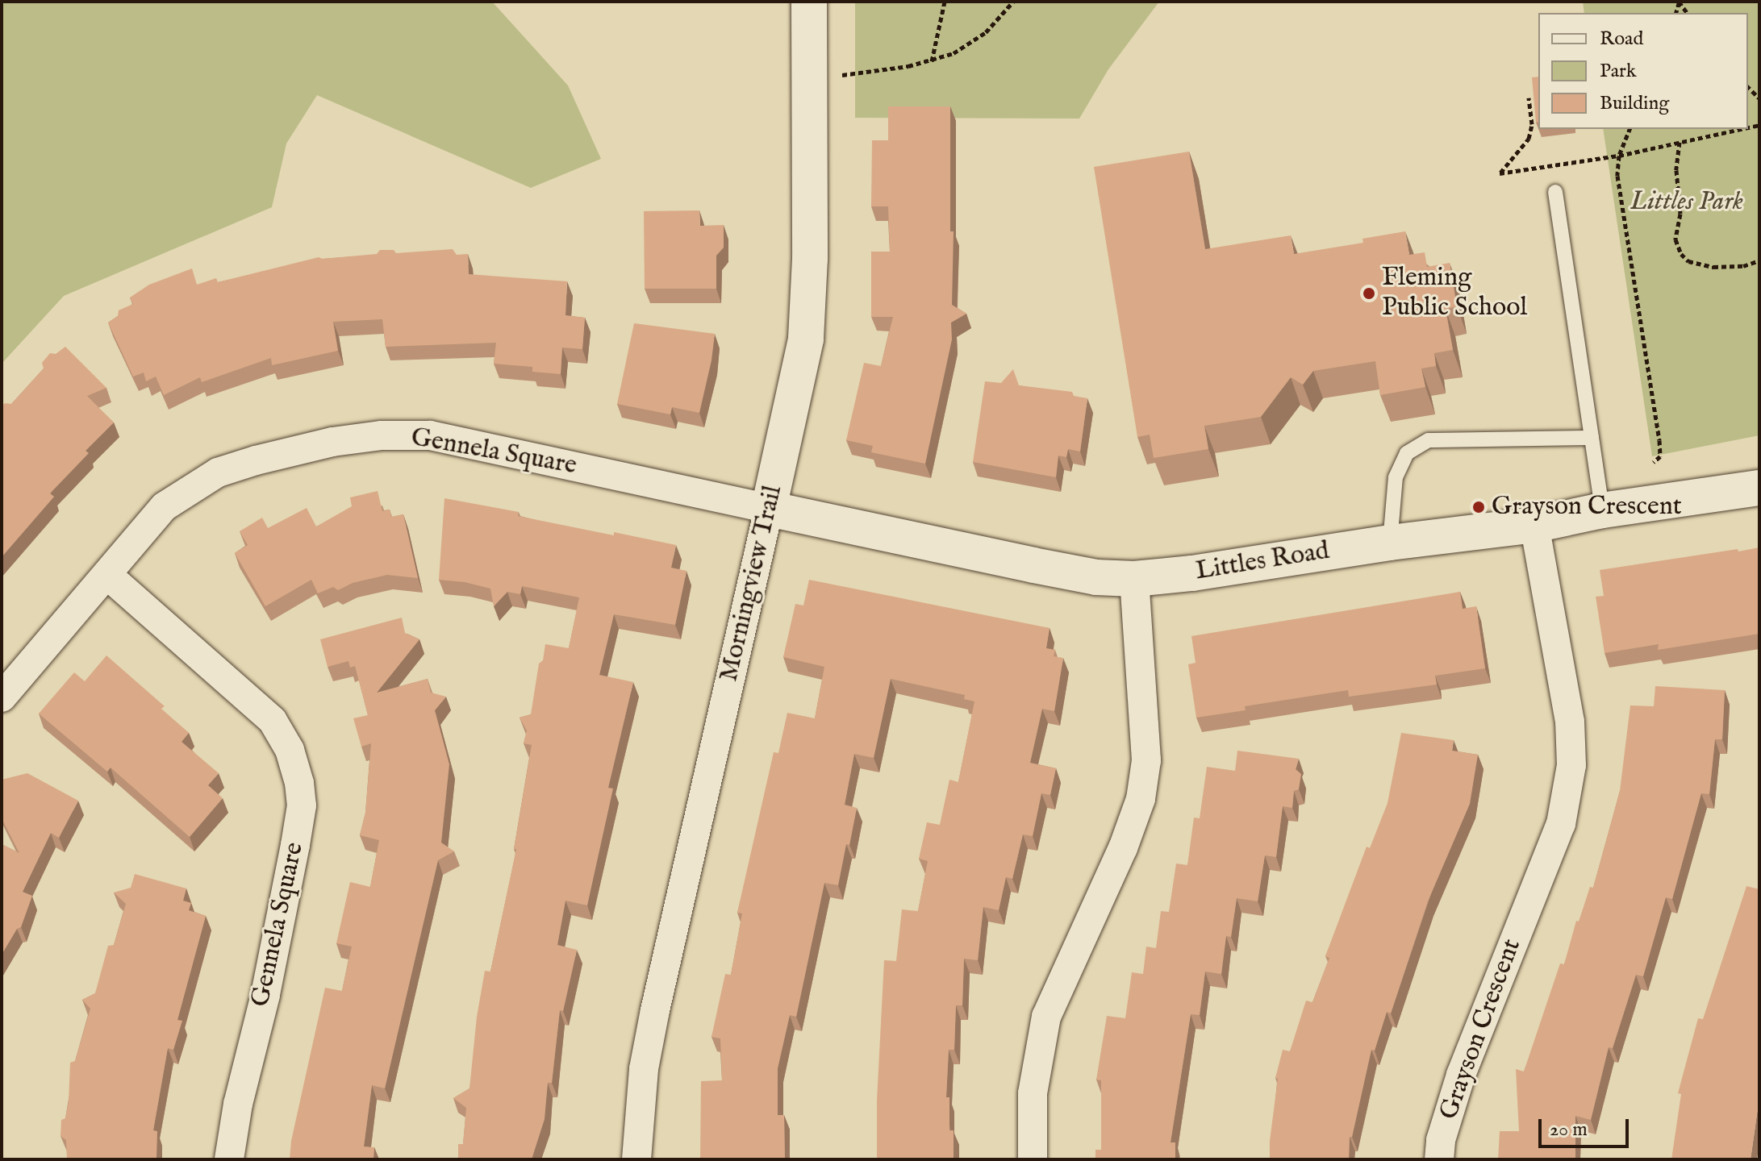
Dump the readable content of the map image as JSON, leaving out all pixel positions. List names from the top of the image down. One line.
{"streets":{"street":["Gennela Square","Littles Road","Morningview Trail","Grayson Crescent"]},"crossings":[["Gennela Square","Littles Road"],["Gennela Square","Morningview Trail"],["Littles Road","Morningview Trail"],["Littles Road","Grayson Crescent"]],"parks":["Littles Park"],"places":["Fleming Public School","Grayson Crescent"],"legend":["Road","Park","Building"],"scale_bar":"20 m"}
